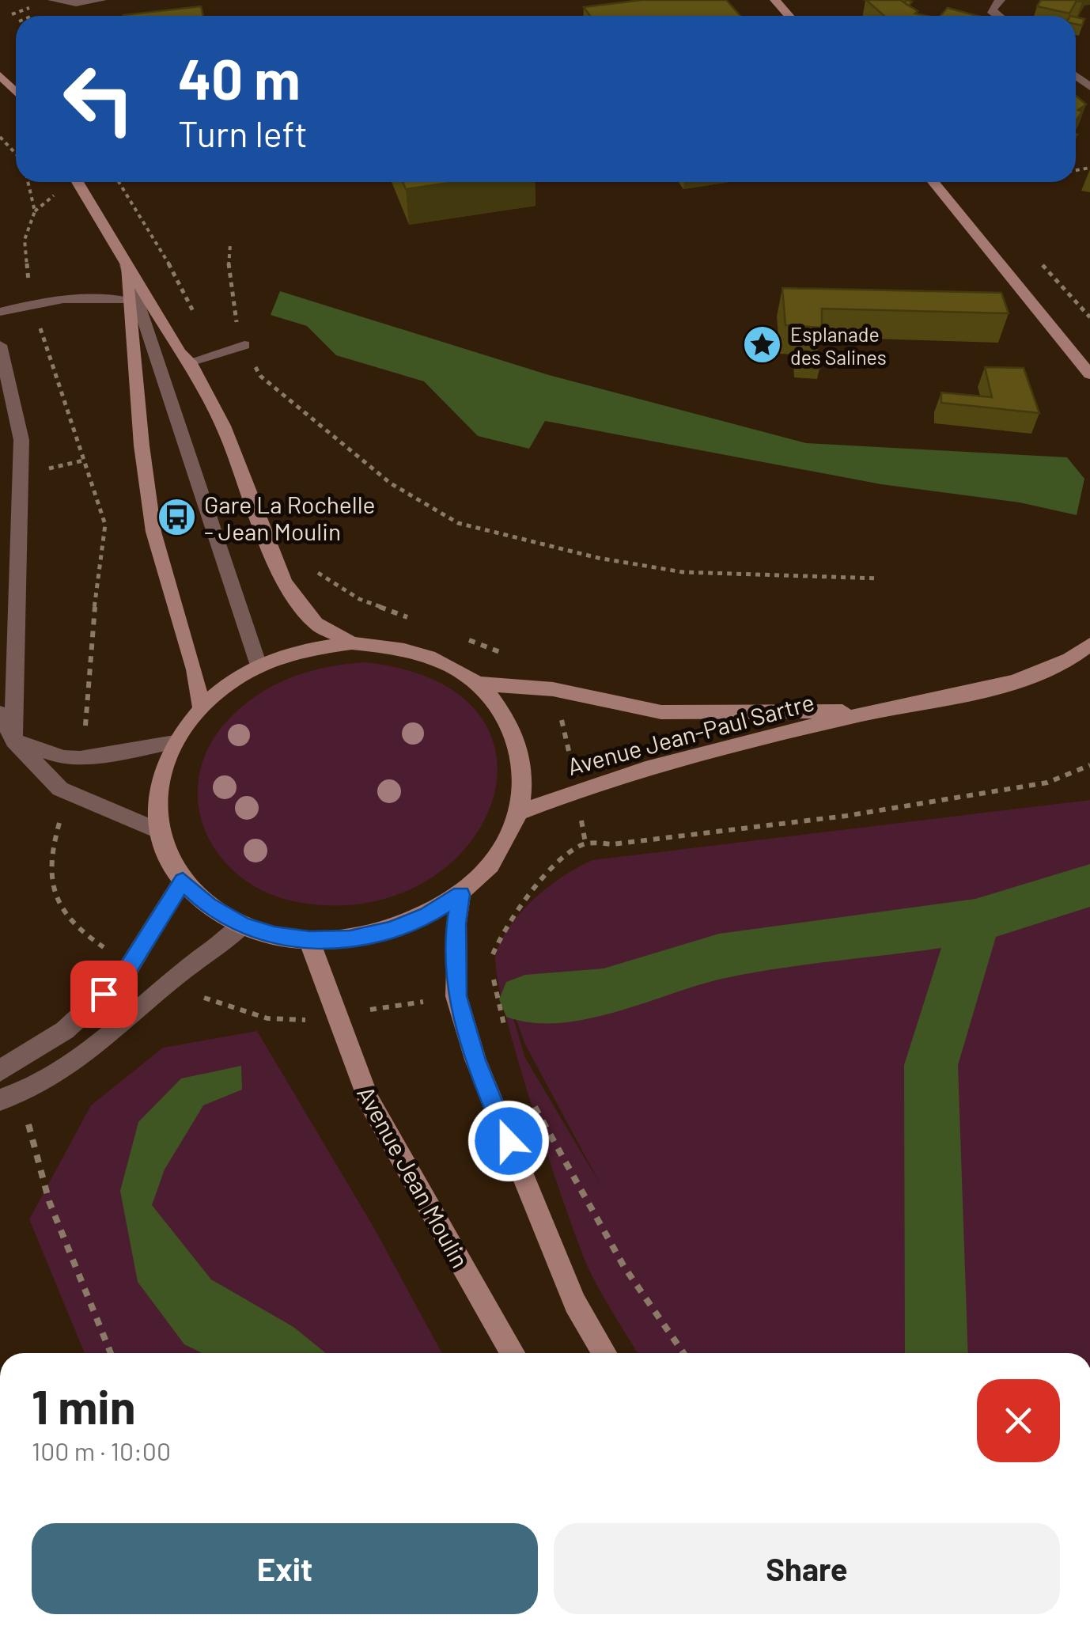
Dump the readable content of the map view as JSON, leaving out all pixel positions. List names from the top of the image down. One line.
{"streets":{"main road":["Avenue Jean-Paul Sartre","Avenue Jean Moulin"]},"places":{"place":["Esplanade des Salines"],"bus stop":["Gare La Rochelle - Jean Moulin"]},"page":{"turn":["40 m","Turn left"],"heading":["1 min","100 m · 10:00"],"buttons":["Exit","Share"]}}
